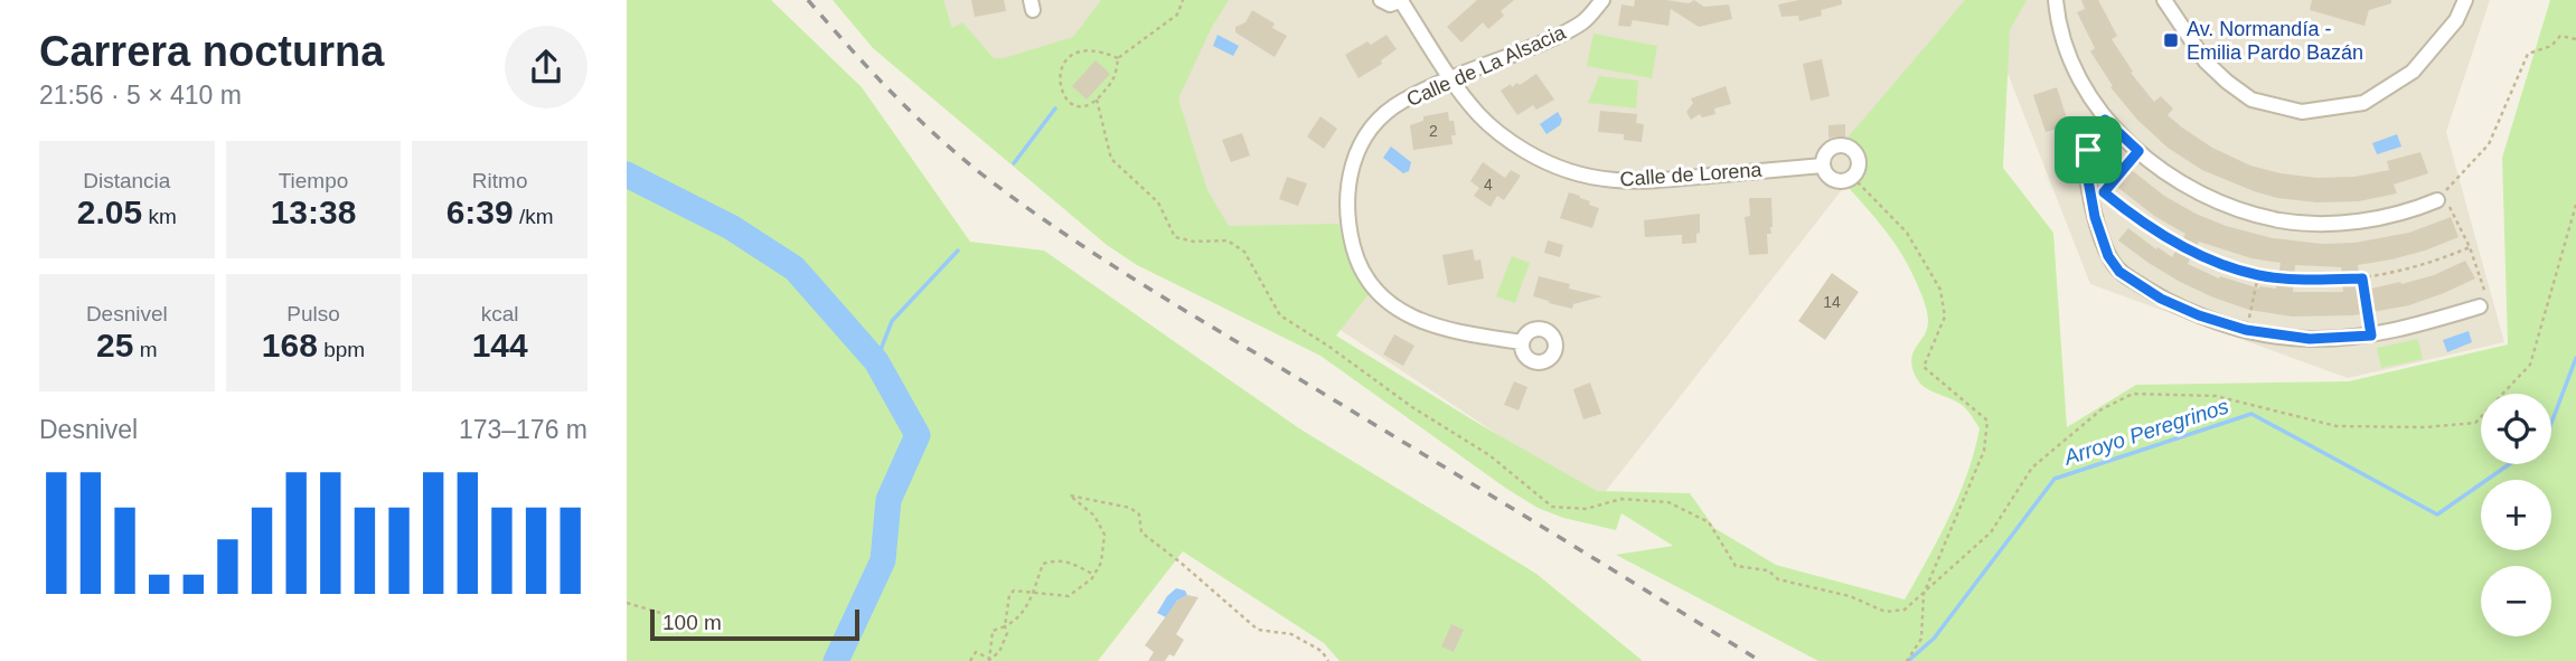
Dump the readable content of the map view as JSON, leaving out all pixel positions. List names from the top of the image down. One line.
{"streets":{"street":["Calle de La Alsacia","Calle de Lorena"]},"crossings":[["Calle de La Alsacia","Calle de Lorena"]],"water":["Arroyo Peregrinos"],"places":{"transit":["Av. Normandía - Emilia Pardo Bazán"]},"house_numbers":["2","4","14"],"scale_bar":"100 m","page":{"heading":["Carrera nocturna","21:56 · 5 × 410 m"],"stats":[["Distancia","2.05 km"],["Tiempo","13:38"],["Ritmo","6:39 /km"],["Desnivel","25 m"],["Pulso","168 bpm"],["kcal","144"]],"map_buttons":["+","−"],"chart":["Desnivel","173–176 m"],"scale":"100 m"}}
